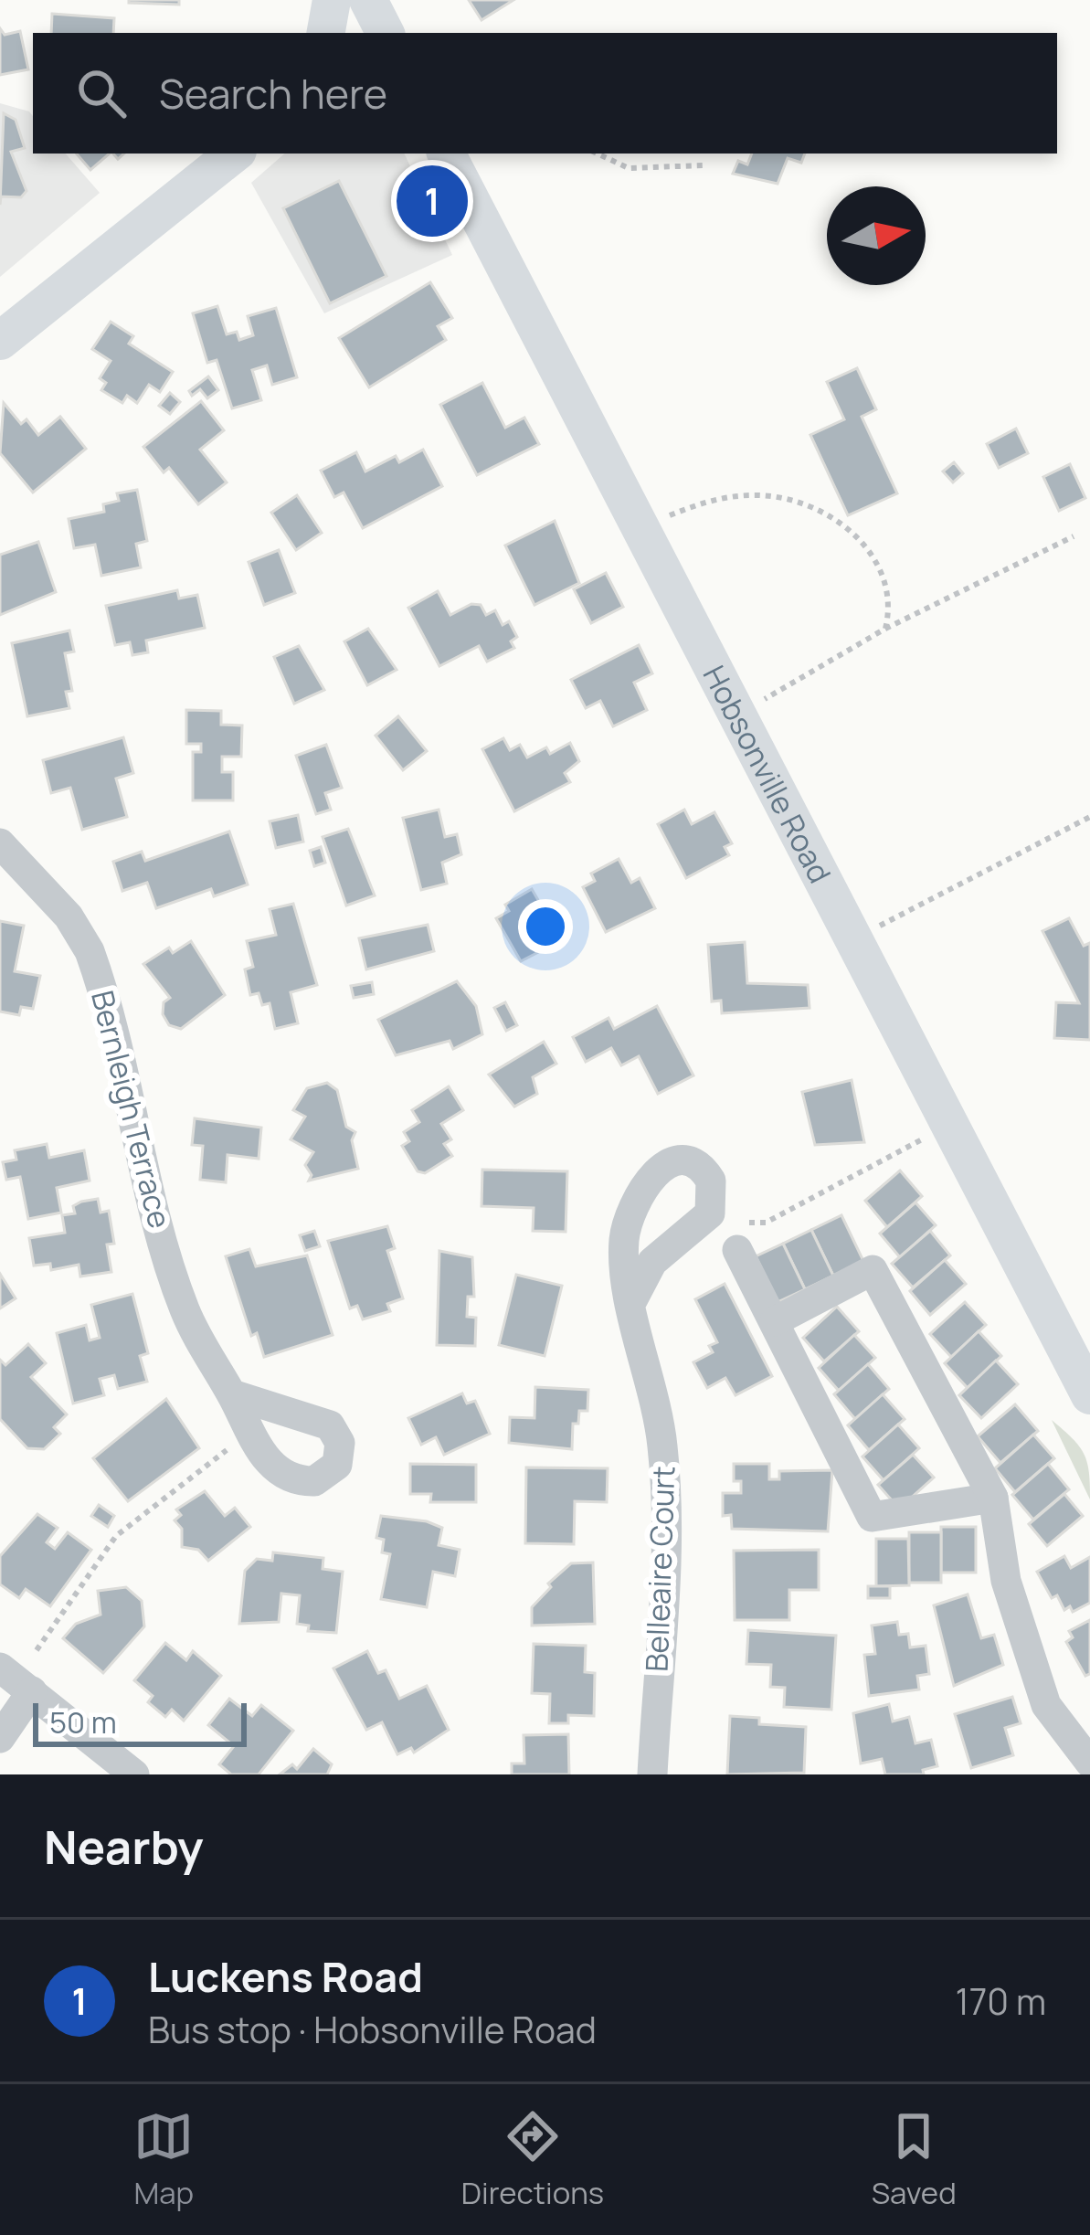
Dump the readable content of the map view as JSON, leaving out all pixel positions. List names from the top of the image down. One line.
{"streets":{"main road":["Hobsonville Road"],"street":["Bernleigh Terrace","Belleaire Court"]},"scale_bar":"50 m","north":"right","page":{"search":"Search here","pins":"1","scale":"50 m","heading":"Nearby","list":[{"mark":"1","name":"Luckens Road","note":"Bus stop · Hobsonville Road","value":"170 m"}],"nav":["Map","Directions","Saved"]}}
